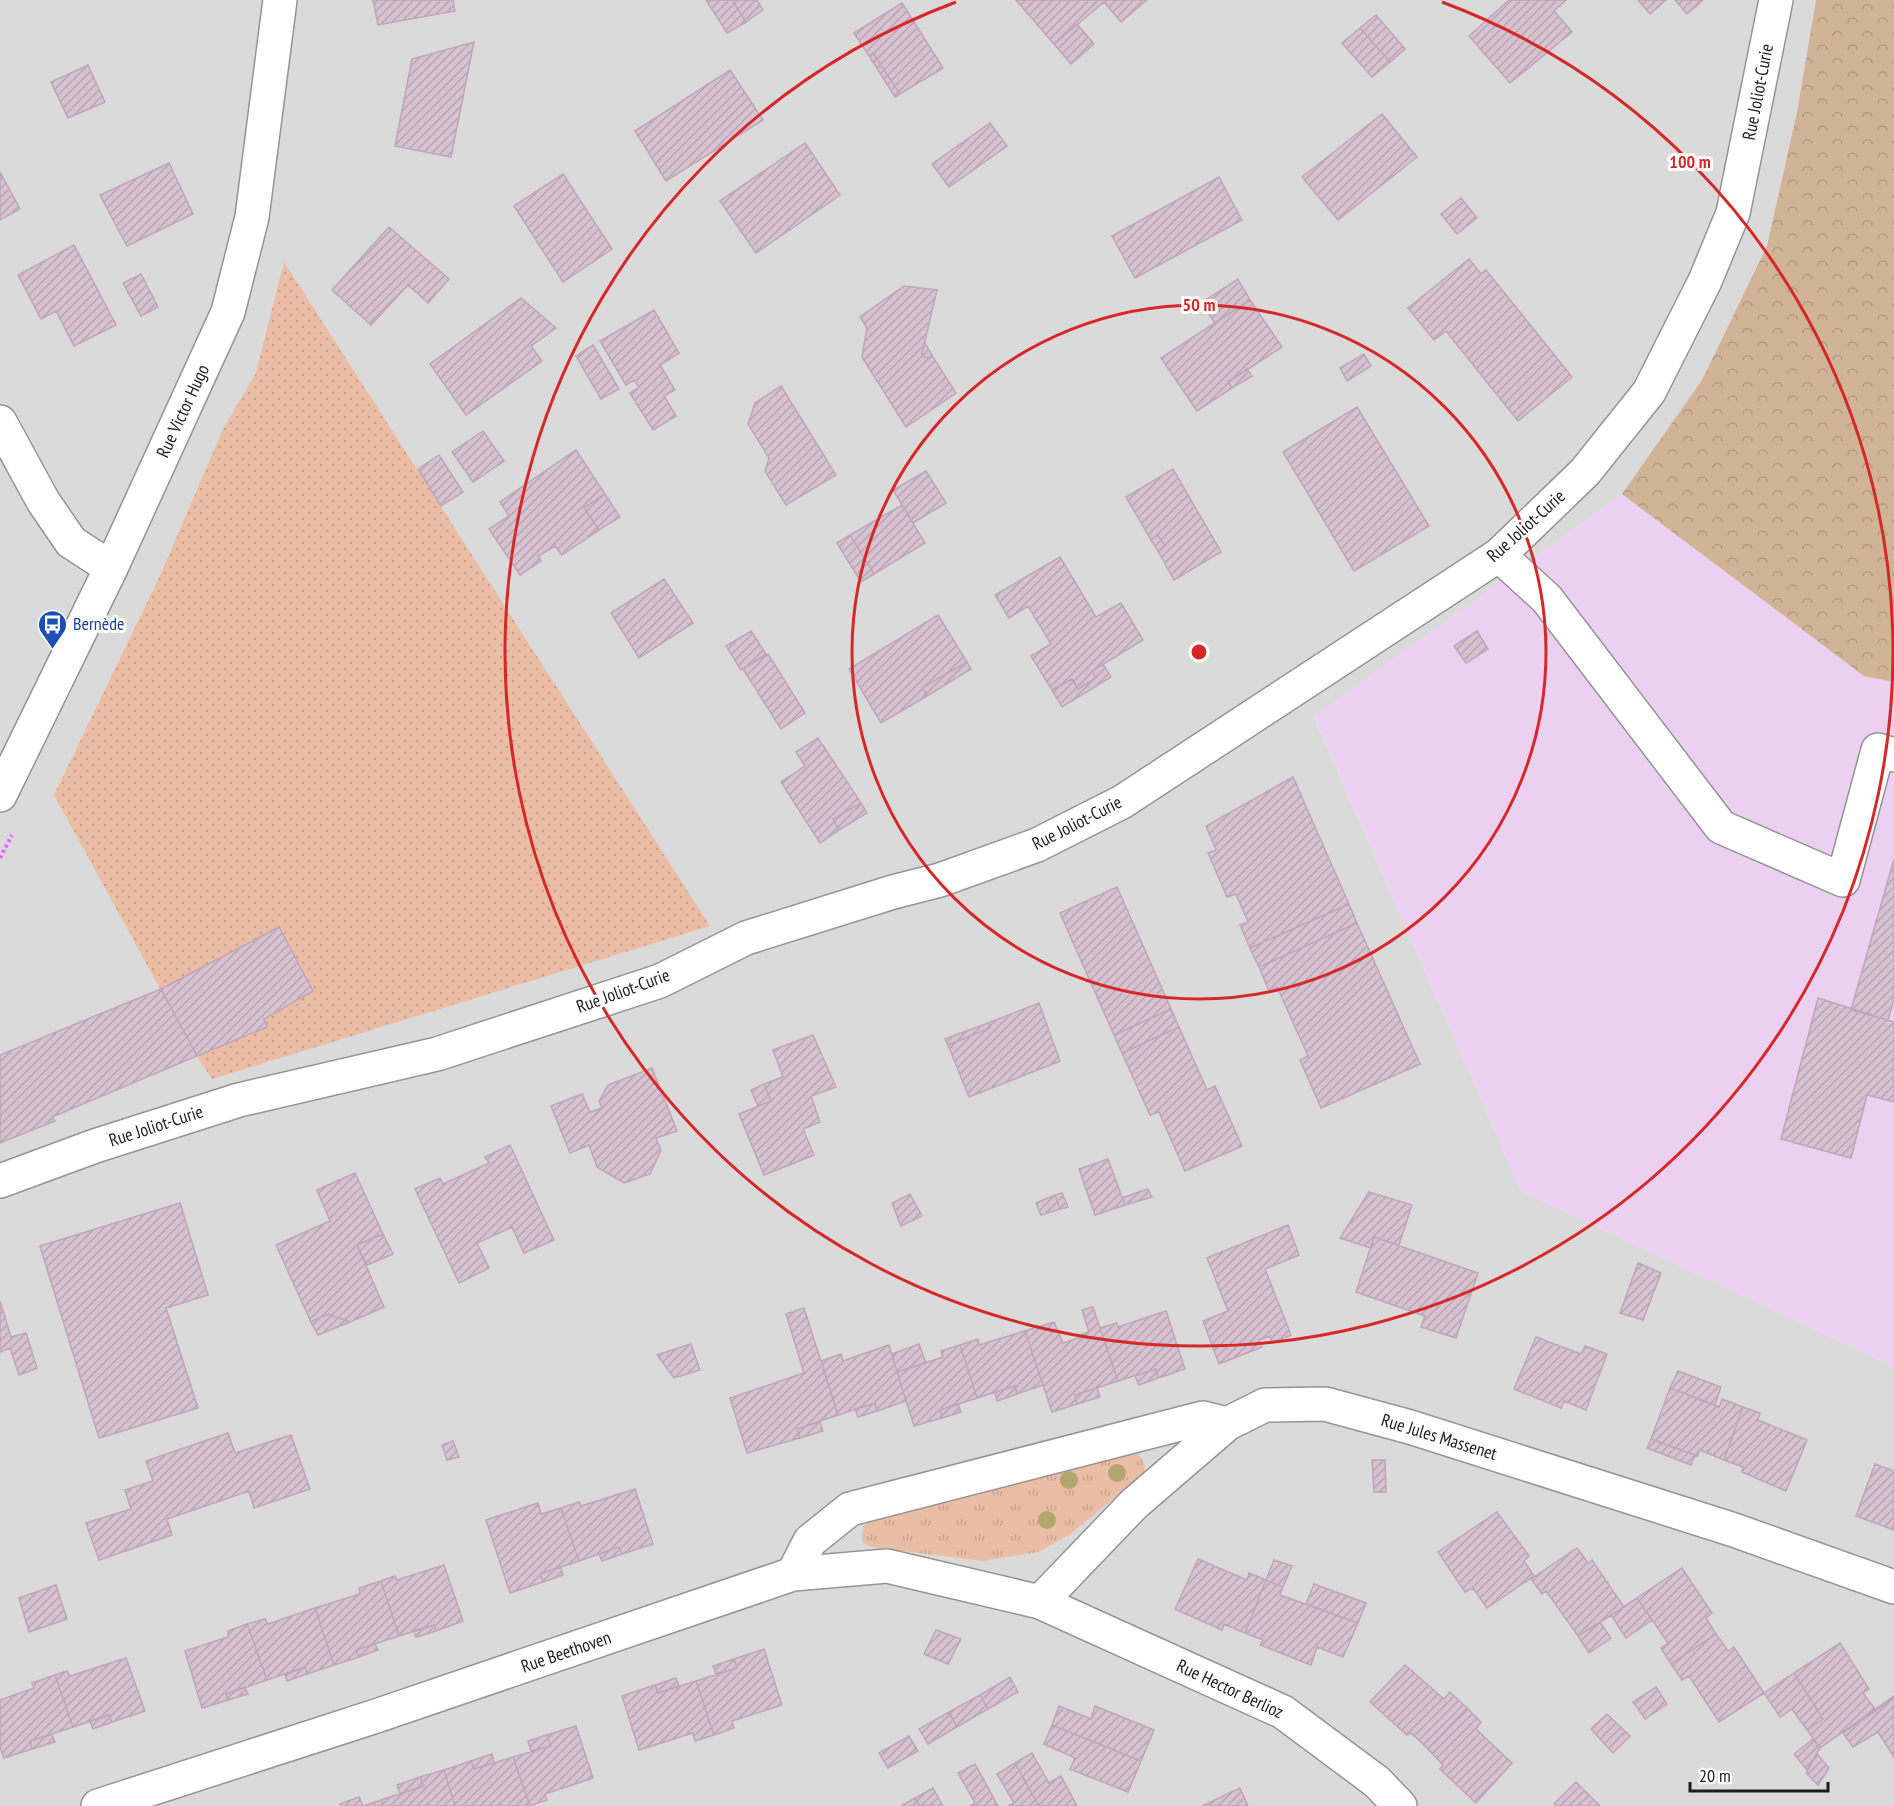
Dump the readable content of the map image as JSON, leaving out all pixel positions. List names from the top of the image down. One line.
{"streets":{"street":["Rue Joliot-Curie","Rue Victor Hugo","Rue Jules Massenet","Rue Beethoven","Rue Hector Berlioz"]},"crossings":[["Rue Jules Massenet","Rue Beethoven"],["Rue Jules Massenet","Rue Hector Berlioz"],["Rue Beethoven","Rue Hector Berlioz"]],"places":{"bus stop":["Bernède"]},"scale_bar":"20 m","rings":["100 m","50 m"]}
